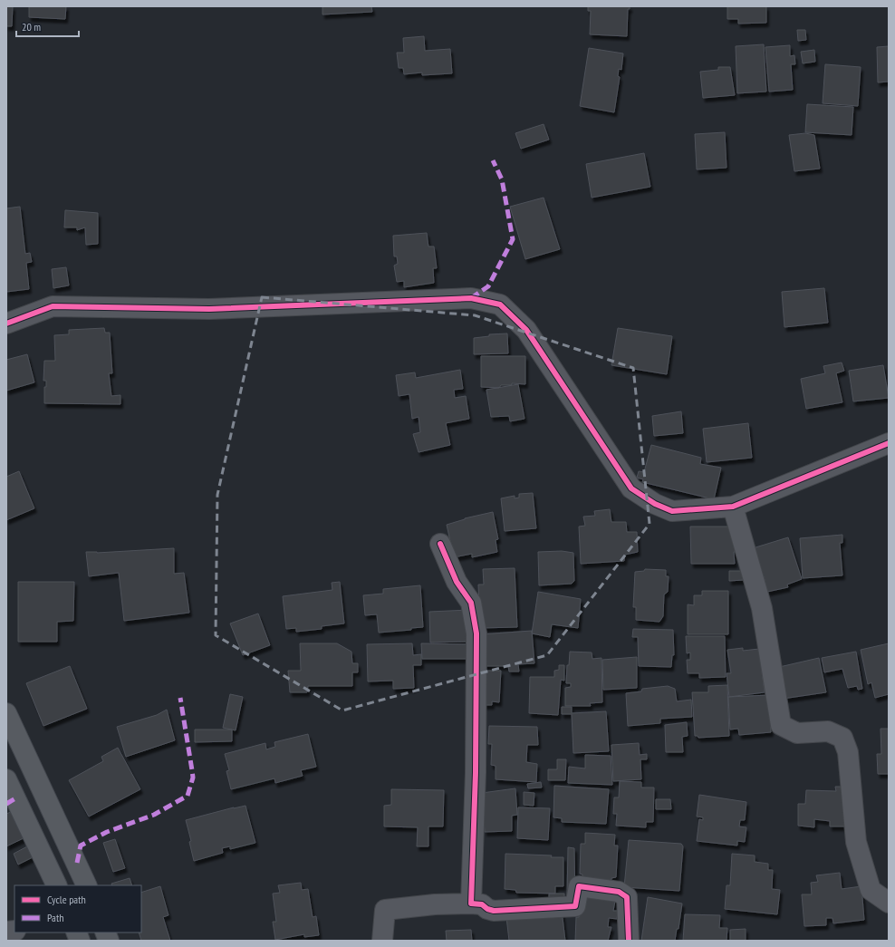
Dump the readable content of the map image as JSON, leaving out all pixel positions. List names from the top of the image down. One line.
{"legend":["Cycle path","Path"],"scale_bar":"20 m"}
